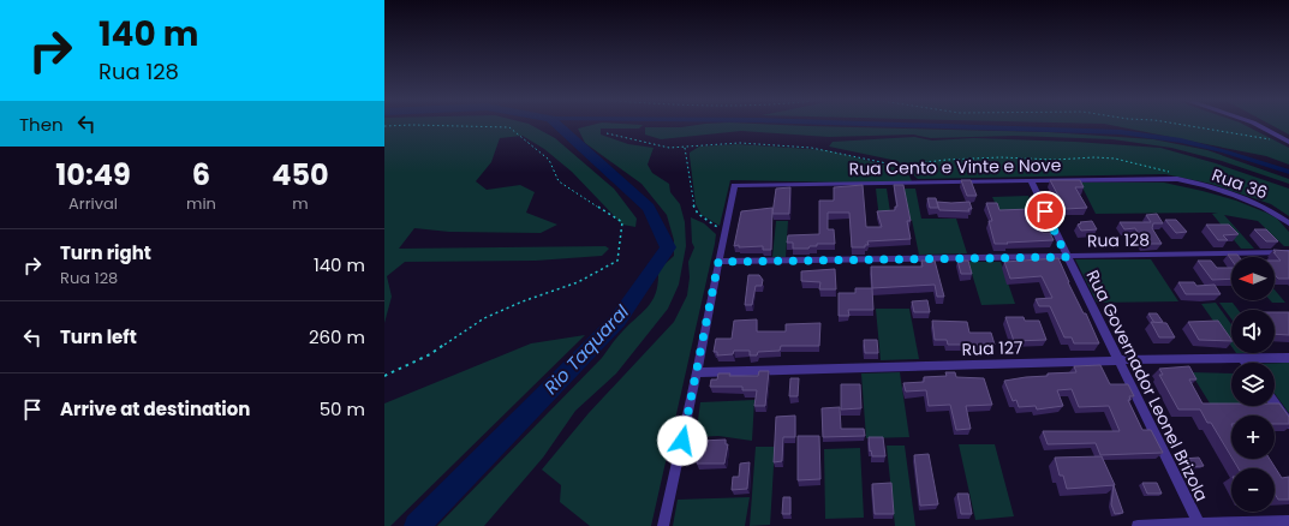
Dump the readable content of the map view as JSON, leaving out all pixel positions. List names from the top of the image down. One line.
{"streets":{"street":["Rua Cento e Vinte e Nove","Rua 36","Rua 128","Rua 127","Rua Governador Leonel Brizola"]},"crossings":[["Rua Cento e Vinte e Nove","Rua 36"],["Rua Cento e Vinte e Nove","Rua 128"],["Rua Cento e Vinte e Nove","Rua Governador Leonel Brizola"],["Rua 128","Rua Governador Leonel Brizola"],["Rua 127","Rua Governador Leonel Brizola"]],"water":["Rio Taquaral"],"north":"left","page":{"turn":["140 m","Rua 128"],"then":"Then","eta":["10:49","Arrival","6","min","450","m"],"list":[{"name":"Turn right","note":"Rua 128","value":"140 m"},{"name":"Turn left","value":"260 m"},{"name":"Arrive at destination","value":"50 m"}],"map_buttons":["+","−"]}}
